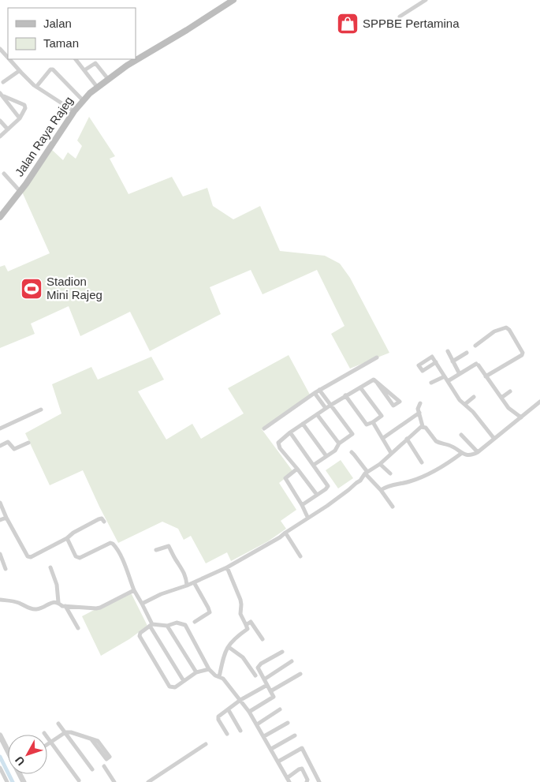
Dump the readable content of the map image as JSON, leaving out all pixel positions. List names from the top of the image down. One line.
{"streets":{"main road":["Jalan Raya Rajeg"]},"places":{"shop":["SPPBE Pertamina"],"sports":["Stadion Mini Rajeg"]},"legend":["Jalan","Taman"],"north":"bottom left"}
